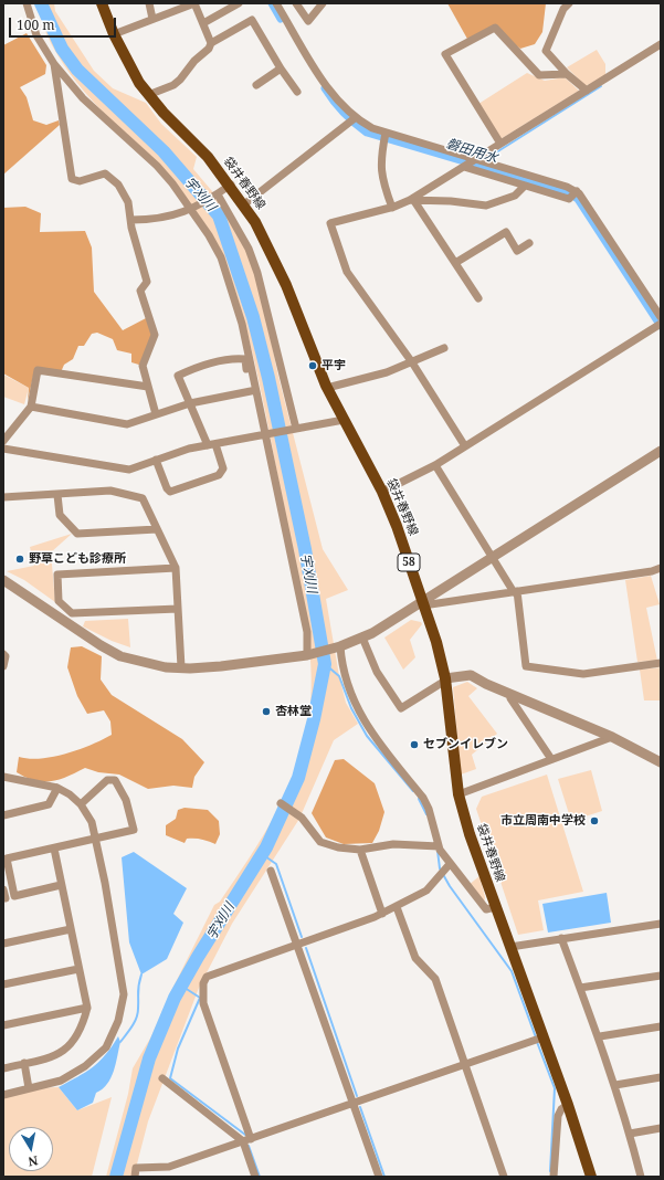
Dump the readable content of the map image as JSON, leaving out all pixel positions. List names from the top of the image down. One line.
{"streets":{"main road":["袋井春野線","58"]},"water":["磐田用水","宇刈川"],"places":["平宇","野草こども診療所","杏林堂","セブンイレブン","市立周南中学校"],"scale_bar":"100 m","north":"bottom"}
